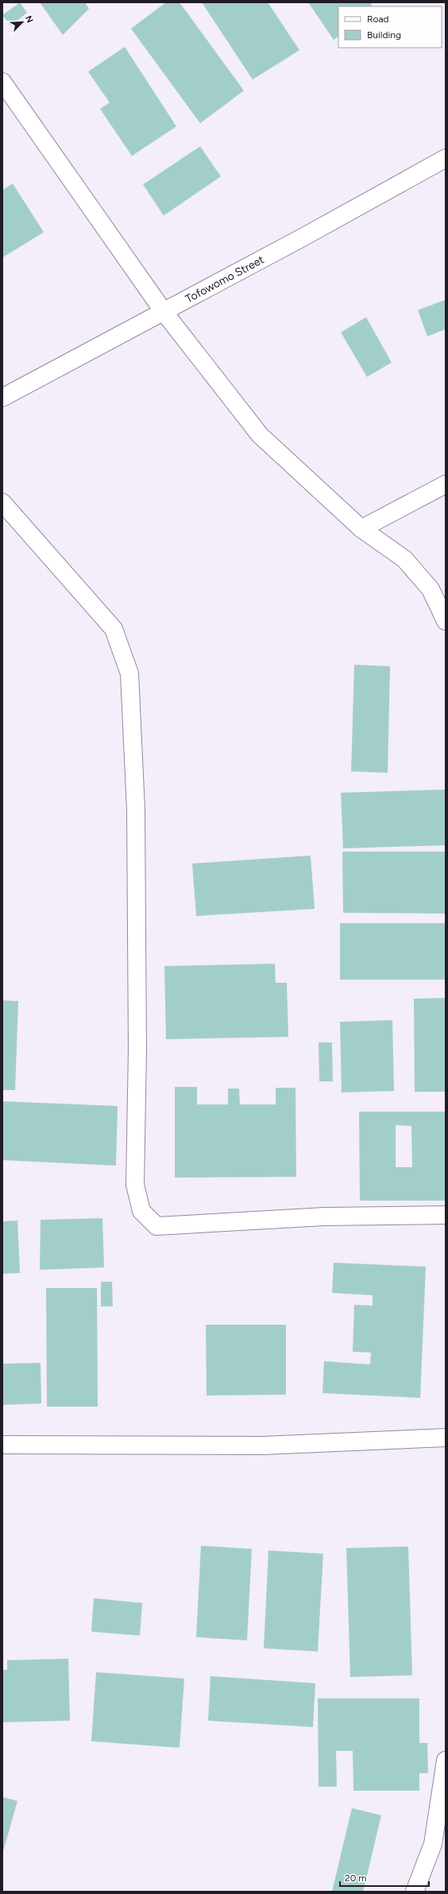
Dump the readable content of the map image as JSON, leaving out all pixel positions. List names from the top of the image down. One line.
{"streets":{"street":["Tofowomo Street"]},"legend":["Road","Building"],"scale_bar":"20 m","north":"top right"}
